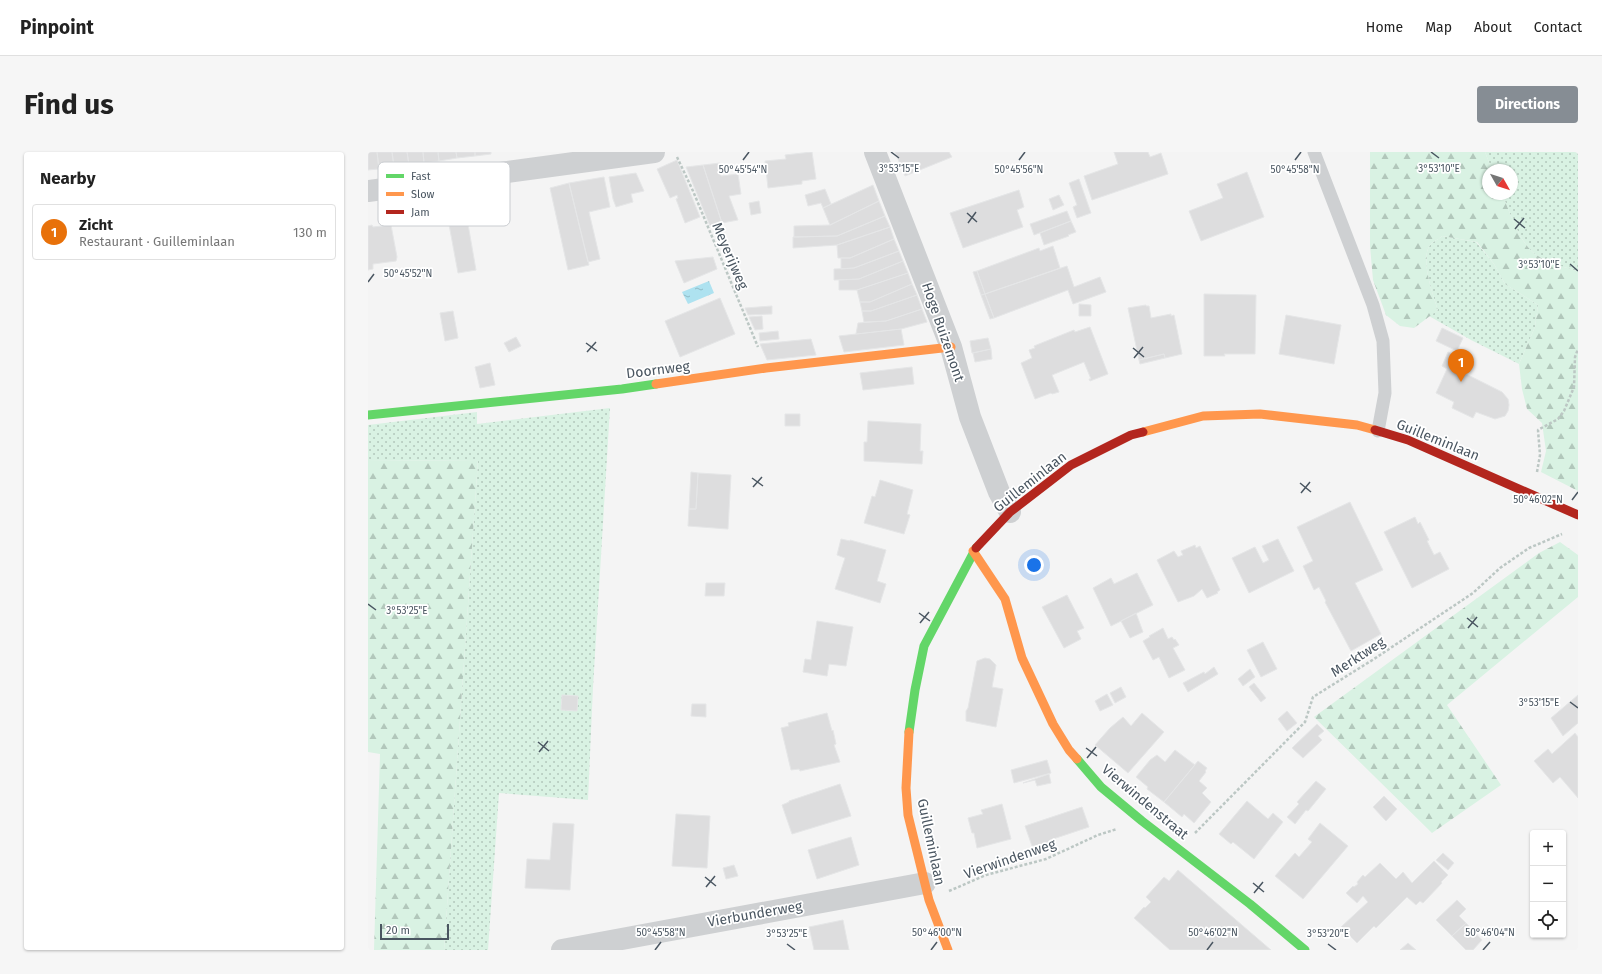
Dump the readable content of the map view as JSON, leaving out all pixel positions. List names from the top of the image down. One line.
{"streets":{"street":["Hoge Buizemont","Doornweg","Guilleminlaan","Vierwindenstraat","Vierbunderweg"],"path":["Meyerijweg","Merktweg","Vierwindenweg"]},"crossings":[["Meyerijweg","Doornweg"],["Hoge Buizemont","Doornweg"],["Hoge Buizemont","Guilleminlaan"],["Guilleminlaan","Merktweg"],["Guilleminlaan","Vierwindenstraat"],["Guilleminlaan","Vierwindenweg"],["Guilleminlaan","Vierbunderweg"],["Merktweg","Vierwindenstraat"],["Vierwindenstraat","Vierwindenweg"],["Vierwindenweg","Vierbunderweg"]],"legend":["Fast","Slow","Jam"],"scale_bar":"20 m","north":"bottom right","page":{"header":"Pinpoint","nav":["Home","Map","About","Contact"],"buttons":"Directions","title":"Find us","heading":"Nearby","list":[{"mark":"1","name":"Zicht","note":"Restaurant · Guilleminlaan","value":"130 m"}],"pins":"1","map_buttons":["+","−"],"scale":"20 m"},"coordinates":["3°53'10\"E","3°53'15\"E","50°45'54\"N","50°45'56\"N","50°45'58\"N","50°45'52\"N","50°46'02\"N","3°53'25\"E","50°46'00\"N","50°46'04\"N","3°53'20\"E"]}
